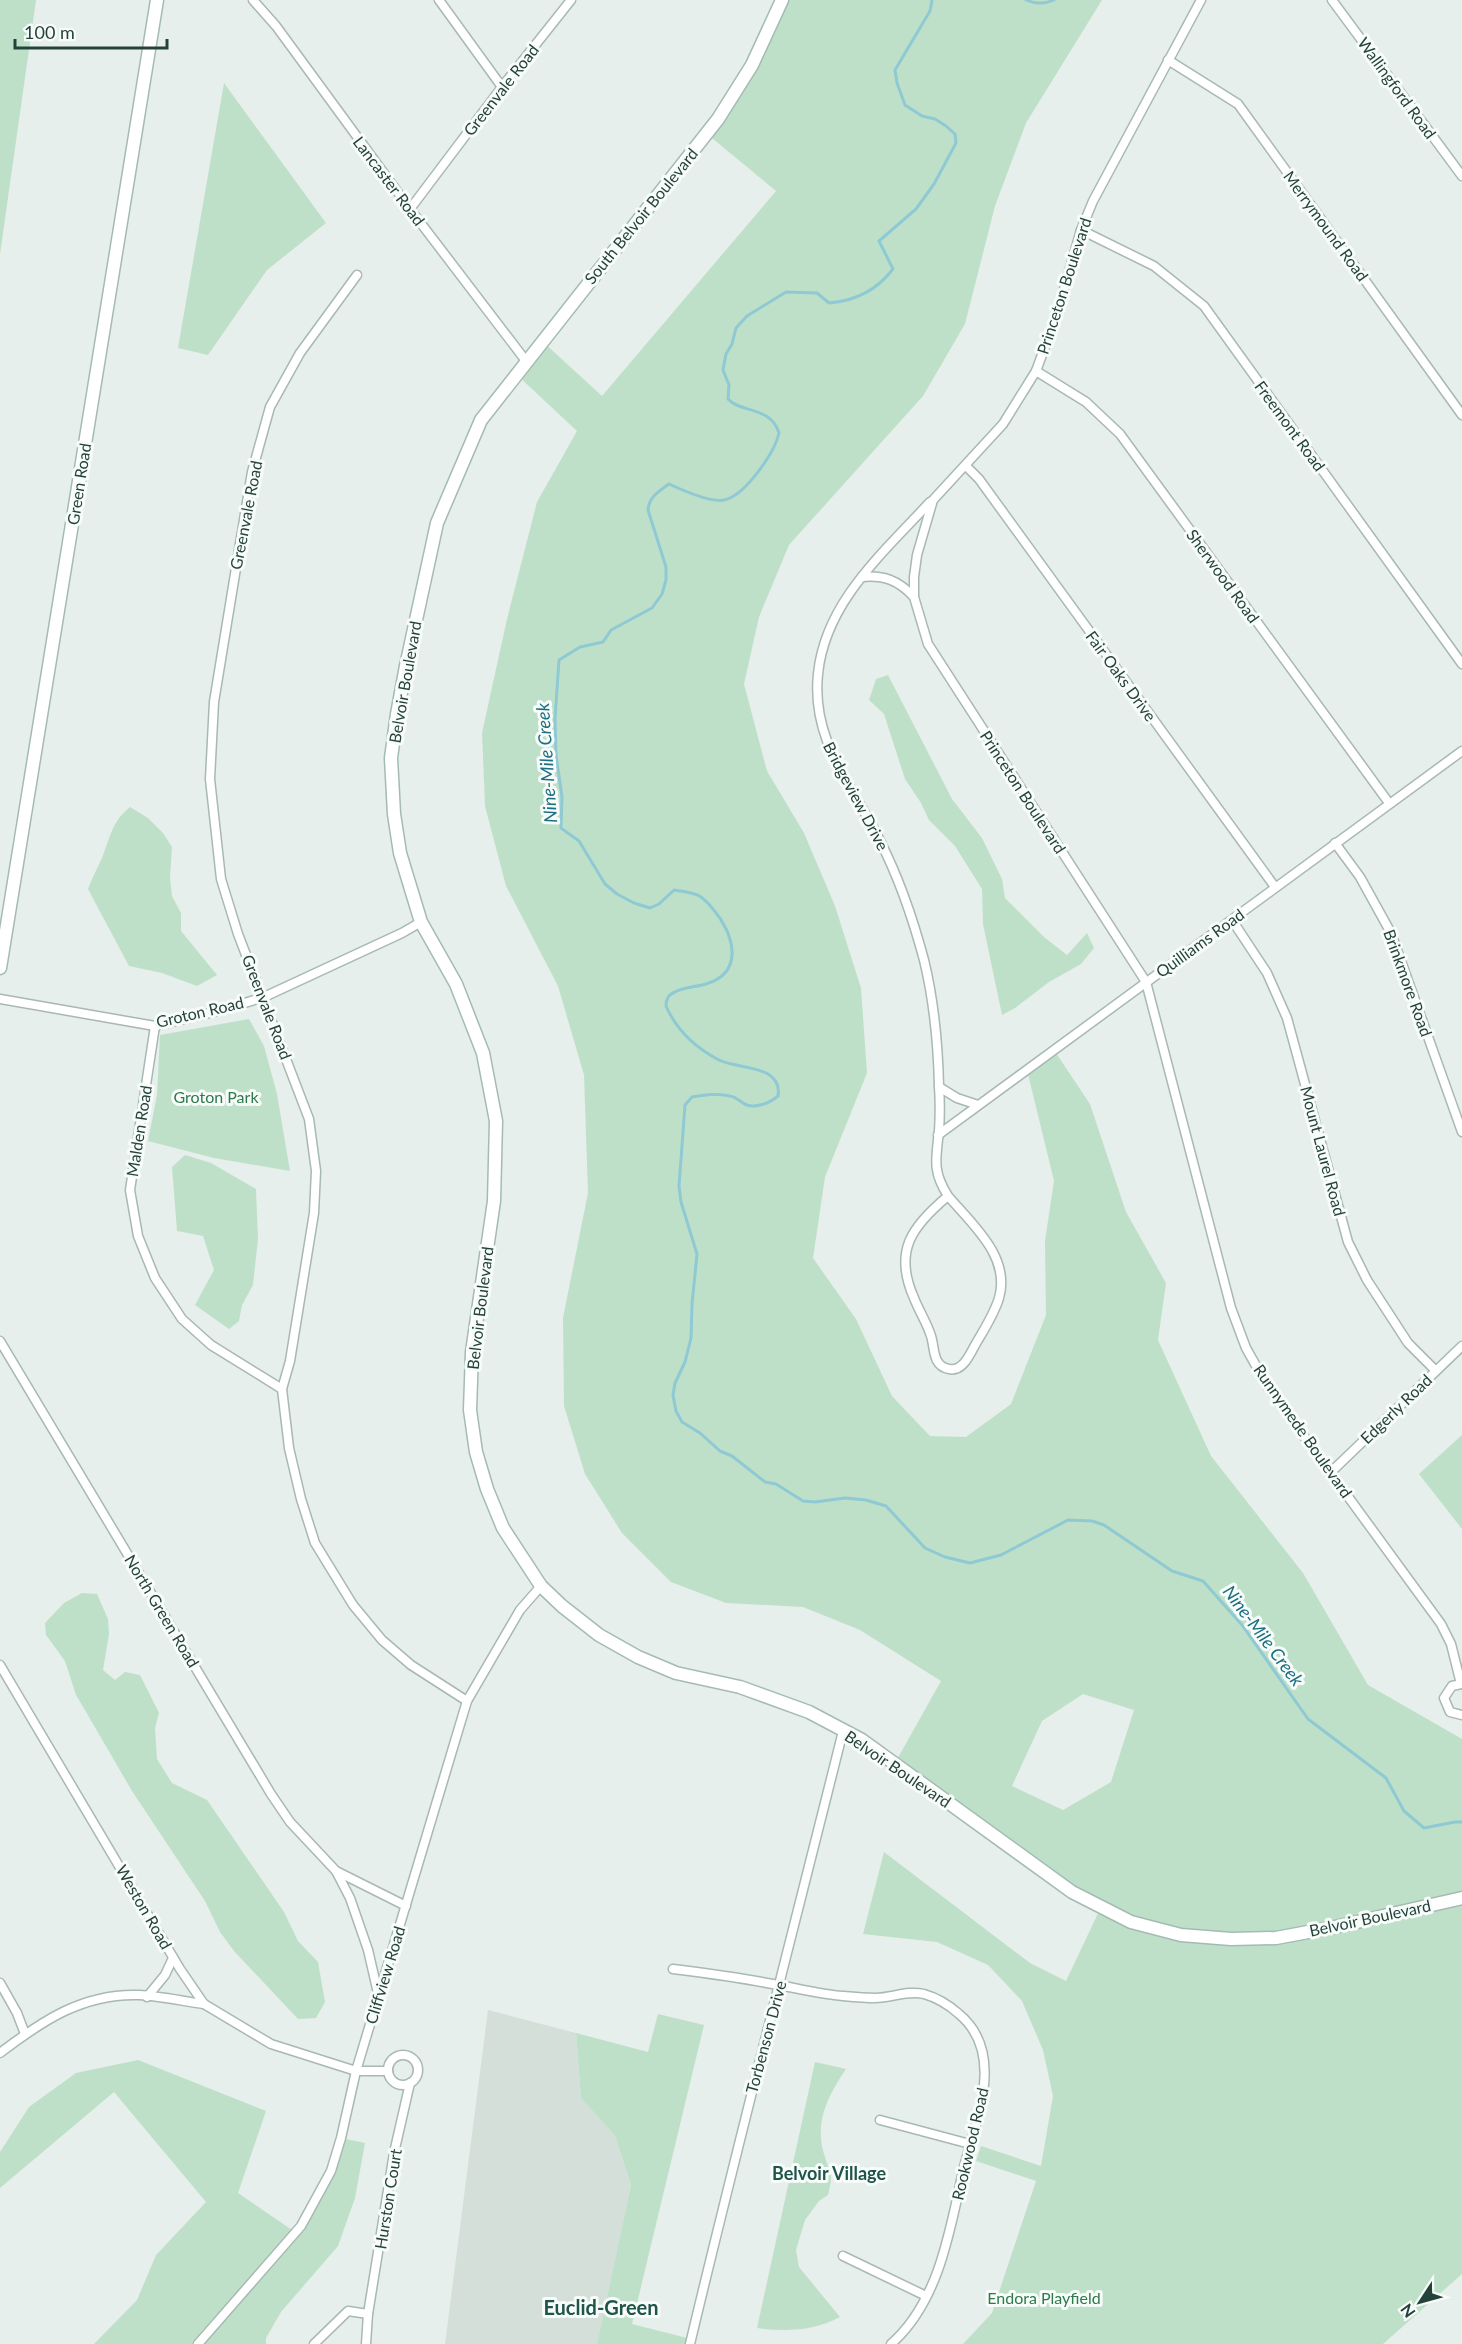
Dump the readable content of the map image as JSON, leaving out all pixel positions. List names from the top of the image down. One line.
{"streets":{"street":["Wallingford Road","Greenvale Road","Lancaster Road","South Belvoir Boulevard","Merrymound Road","Princeton Boulevard","Freemont Road","Green Road","Sherwood Road","Fair Oaks Drive","Belvoir Boulevard","Bridgeview Drive","Quilliams Road","Brinkmore Road","Groton Road","Malden Road","Mount Laurel Road","Edgerly Road","Runnymede Boulevard","North Green Road","Weston Road","Cliffview Road","Torbenson Drive","Rookwood Road","Hurston Court"]},"crossings":[["Greenvale Road","Lancaster Road"],["Greenvale Road","Groton Road"],["Greenvale Road","Malden Road"],["Greenvale Road","Cliffview Road"],["Lancaster Road","South Belvoir Boulevard"],["South Belvoir Boulevard","Belvoir Boulevard"],["Merrymound Road","Princeton Boulevard"],["Princeton Boulevard","Freemont Road"],["Princeton Boulevard","Sherwood Road"],["Princeton Boulevard","Fair Oaks Drive"],["Princeton Boulevard","Bridgeview Drive"],["Princeton Boulevard","Quilliams Road"],["Princeton Boulevard","Runnymede Boulevard"],["Sherwood Road","Quilliams Road"],["Fair Oaks Drive","Quilliams Road"],["Belvoir Boulevard","Groton Road"],["Belvoir Boulevard","Cliffview Road"],["Belvoir Boulevard","Torbenson Drive"],["Bridgeview Drive","Quilliams Road"],["Quilliams Road","Brinkmore Road"],["Quilliams Road","Mount Laurel Road"],["Quilliams Road","Runnymede Boulevard"],["Groton Road","Malden Road"],["Mount Laurel Road","Edgerly Road"],["Edgerly Road","Runnymede Boulevard"],["North Green Road","Cliffview Road"],["Weston Road","Cliffview Road"],["Torbenson Drive","Rookwood Road"]],"districts":["Belvoir Village","Euclid-Green"],"water":["Nine-Mile Creek"],"parks":["Groton Park","Endora Playfield"],"scale_bar":"100 m","north":"bottom left"}
